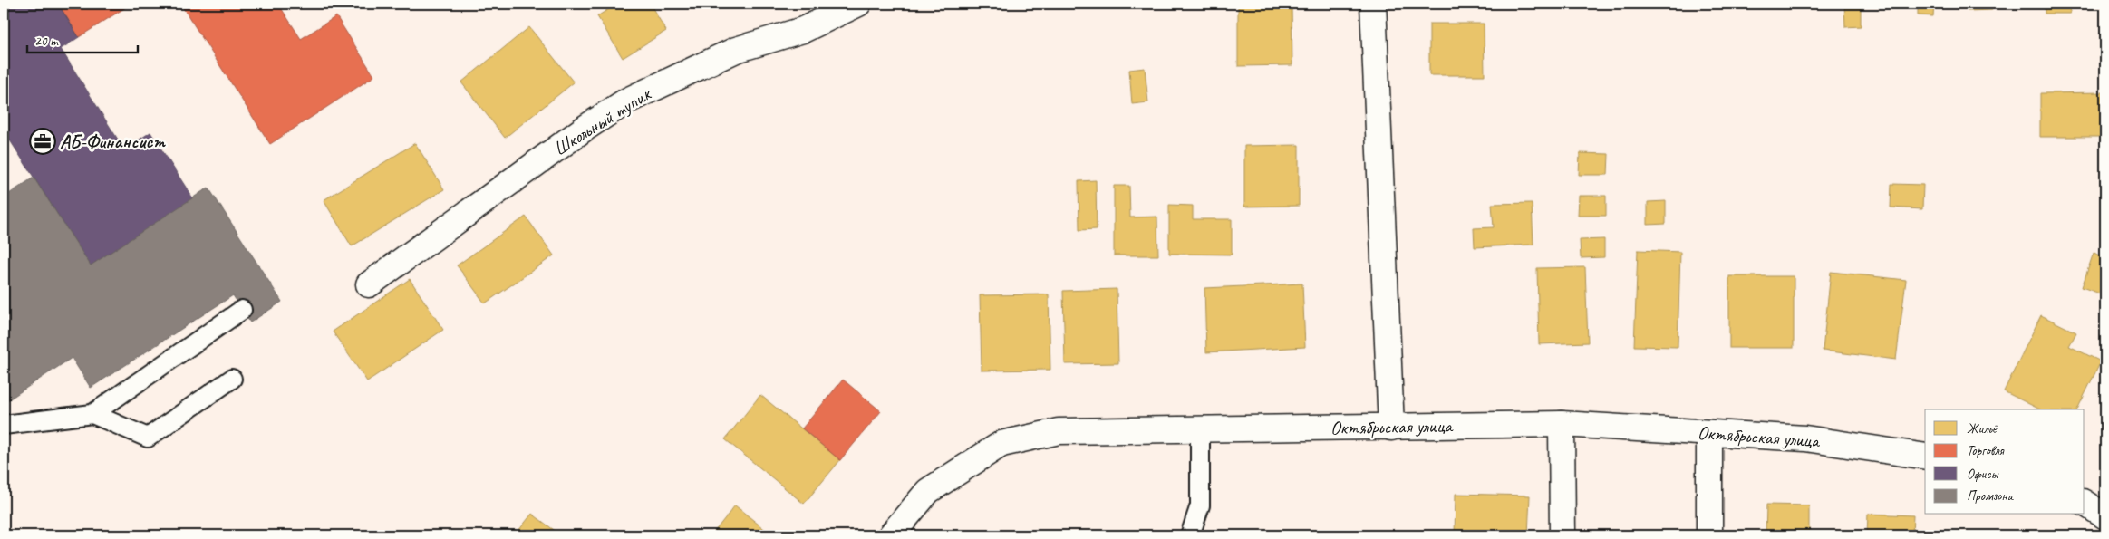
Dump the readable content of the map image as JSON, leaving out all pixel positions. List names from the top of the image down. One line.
{"streets":{"street":["Школьный тупик","Октябрьская улица"]},"places":{"office":["АБ-Финансист"]},"legend":["Жильё","Торговля","Офисы","Промзона"],"scale_bar":"20 m"}
